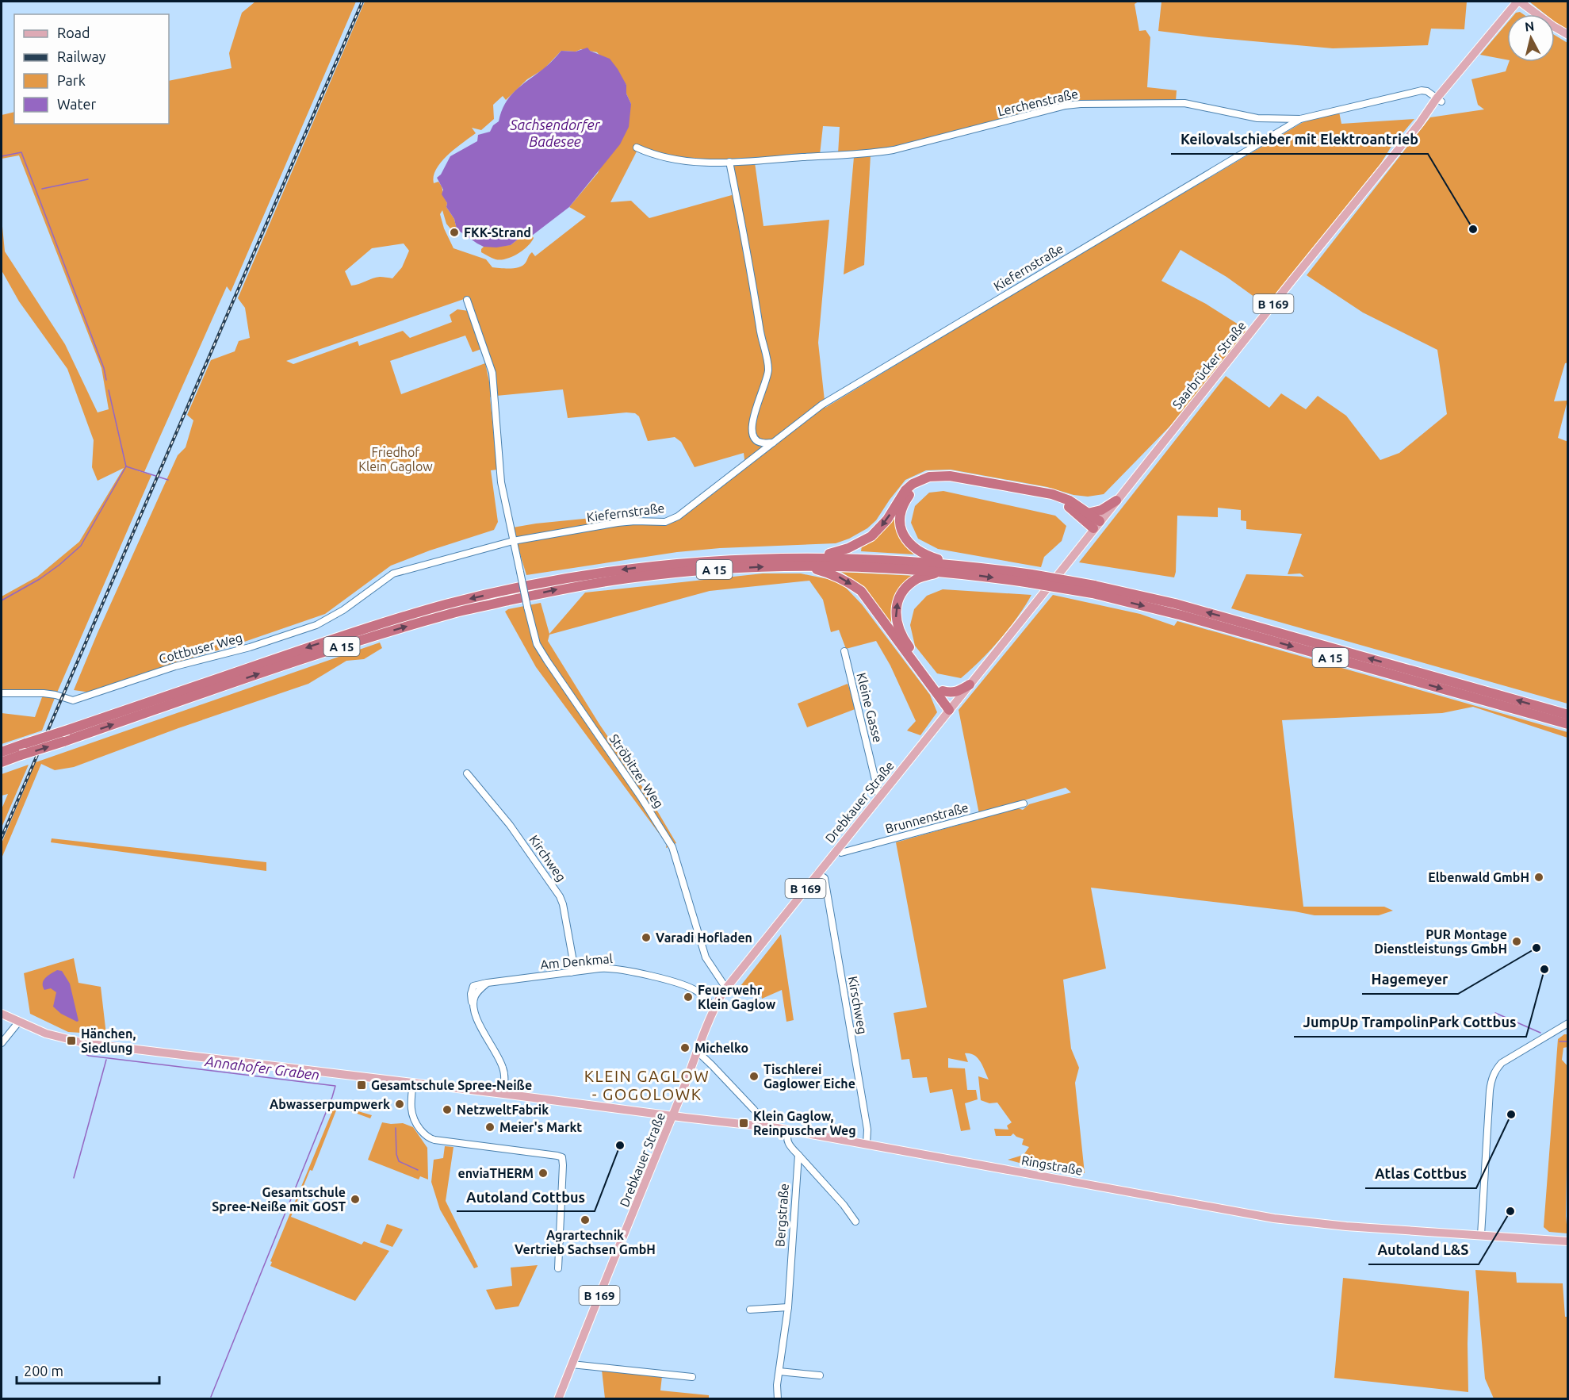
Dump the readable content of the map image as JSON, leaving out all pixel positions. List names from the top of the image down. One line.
{"streets":{"highway":["A 15"],"main road":["B 169","Saarbrücker Straße","Drebkauer Straße","Ringstraße"],"street":["Lerchenstraße","Kiefernstraße","Cottbuser Weg","Kleine Gasse","Ströbitzer Weg","Brunnenstraße","Kirchweg","Am Denkmal","Kirschweg","Bergstraße"]},"crossings":[["Lerchenstraße","Kiefernstraße"],["Lerchenstraße","Saarbrücker Straße"],["Kiefernstraße","Cottbuser Weg"],["Kiefernstraße","Ströbitzer Weg"],["Saarbrücker Straße","Drebkauer Straße"],["Kleine Gasse","Drebkauer Straße"],["Ströbitzer Weg","Drebkauer Straße"],["Drebkauer Straße","Brunnenstraße"],["Drebkauer Straße","Am Denkmal"],["Drebkauer Straße","Kirschweg"],["Drebkauer Straße","Ringstraße"],["Kirchweg","Am Denkmal"],["Am Denkmal","Ringstraße"],["Kirschweg","Ringstraße"]],"districts":["KLEIN GAGLOW - GOGOLOWK"],"water":["Sachsendorfer Badesee","Annahofer Graben"],"parks":["Friedhof Klein Gaglow"],"places":{"other":["Keilovalschieber mit Elektroantrieb","FKK-Strand","Elbenwald GmbH","Varadi Hofladen","PUR Montage Dienstleistungs GmbH","Hagemeyer","JumpUp TrampolinPark Cottbus","Feuerwehr Klein Gaglow","Michelko","Tischlerei Gaglower Eiche","Abwasserpumpwerk","NetzweltFabrik","Atlas Cottbus","Meier's Markt","Autoland Cottbus","enviaTHERM","Gesamtschule Spree-Neiße mit GOST","Autoland L&S","Agrartechnik Vertrieb Sachsen GmbH"],"transit":["Hänchen, Siedlung","Gesamtschule Spree-Neiße","Klein Gaglow, Reinpuscher Weg"]},"legend":["Road","Railway","Park","Water"],"scale_bar":"200 m","north":"top"}
